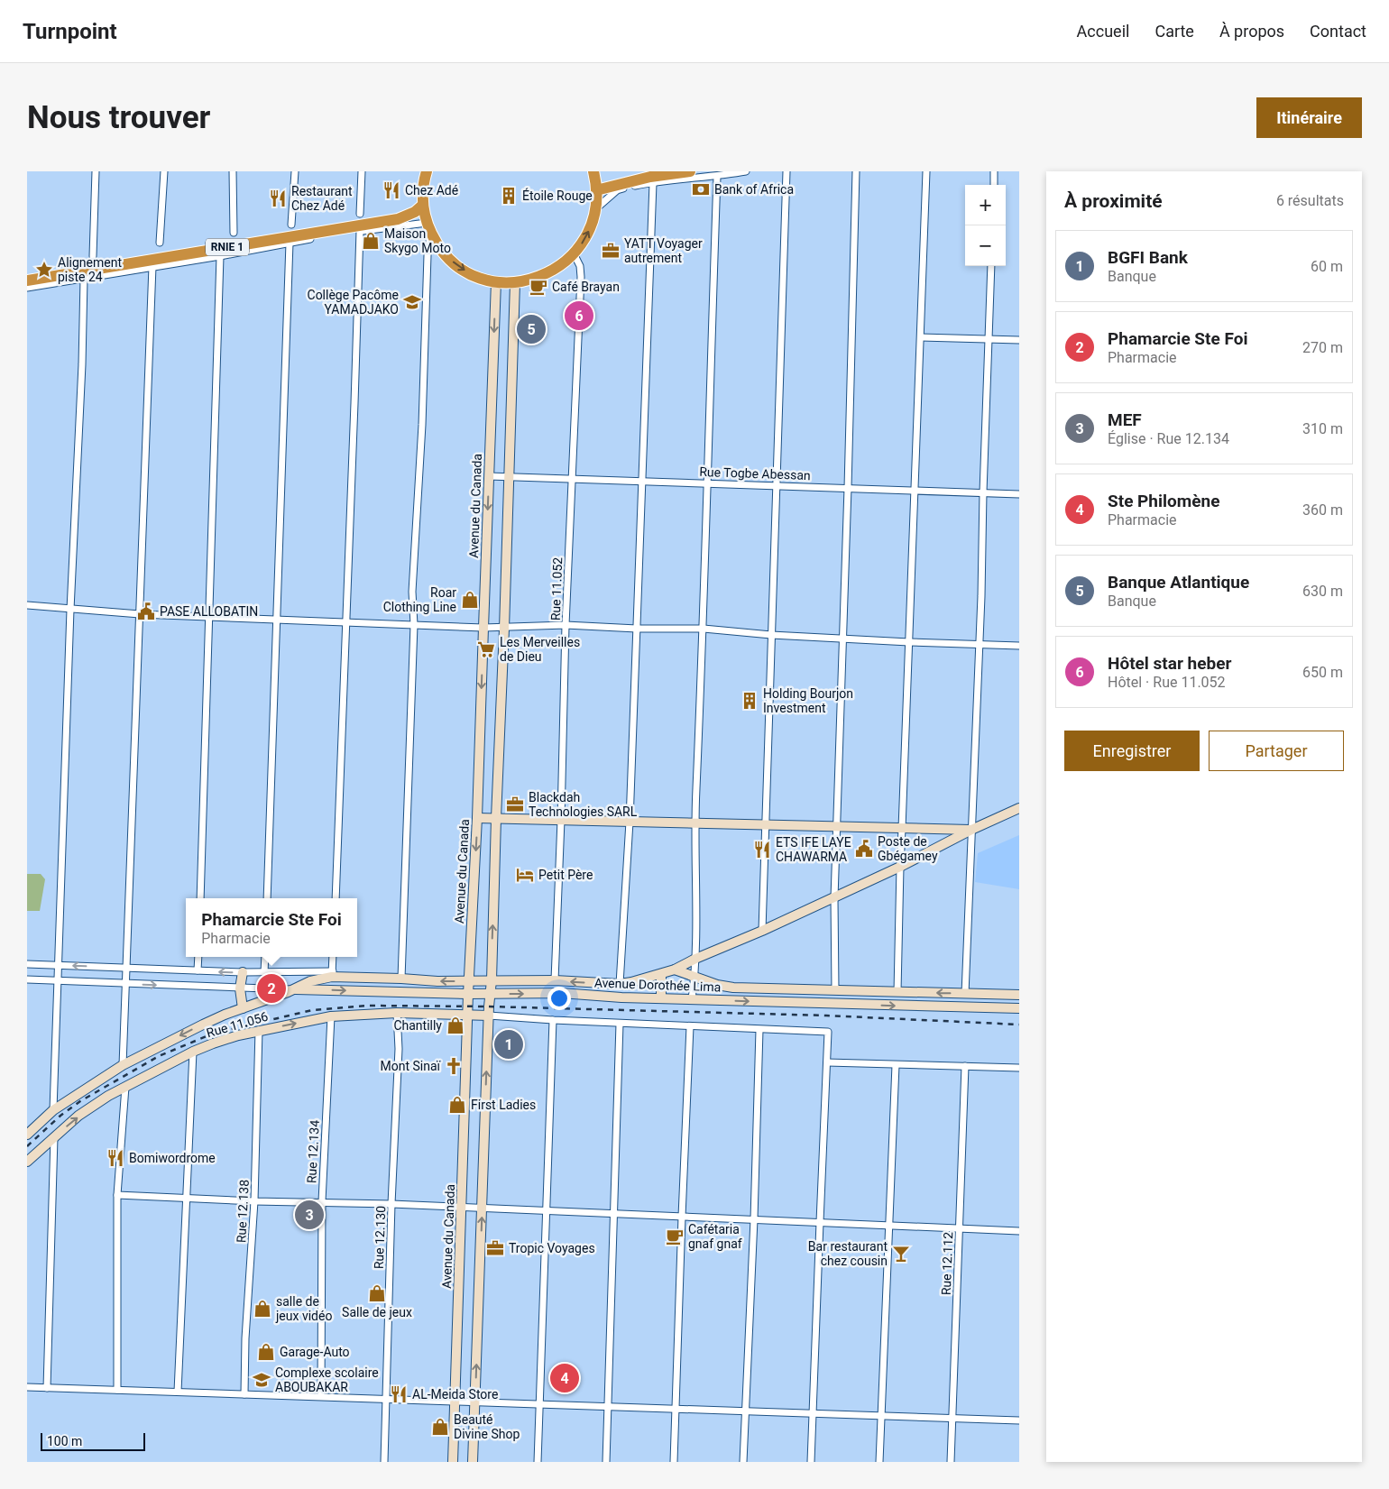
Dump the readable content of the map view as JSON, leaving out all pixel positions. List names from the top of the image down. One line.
{"streets":{"highway":["RNIE 1"],"main road":["Avenue du Canada","Avenue Dorothée Lima","Rue 11.056"],"street":["Rue Togbe Abessan","Rue 11.052","Rue 12.134","Rue 12.138","Rue 12.130","Rue 12.112"]},"crossings":[["Rue Togbe Abessan","Avenue du Canada"],["Rue Togbe Abessan","Rue 11.052"],["Avenue du Canada","Avenue Dorothée Lima"],["Avenue du Canada","Rue 11.056"],["Rue 11.052","Avenue Dorothée Lima"],["Rue 11.056","Rue 12.134"],["Rue 11.056","Rue 12.138"],["Rue 11.056","Rue 12.130"]],"places":{"bank":["Bank of Africa"],"restaurant":["Chez Adé","Restaurant Chez Adé","ETS IFE LAYE CHAWARMA","Bomiwordrome","AL-Meida Store"],"building":["Étoile Rouge","Holding Bourjon Investment"],"shop":["Maison Skygo Moto","Roar Clothing Line","Chantilly","First Ladies","Salle de jeux","salle de jeux vidéo","Garage-Auto","Beauté Divine Shop"],"office":["YATT Voyager autrement","Blackdah Technologies SARL","Tropic Voyages"],"place":["Alignement piste 24"],"cafe":["Café Brayan","Cafétaria gnaf gnaf"],"school or university":["Collège Pacôme YAMADJAKO","Complexe scolaire ABOUBAKAR"],"public building":["PASE ALLOBATIN","Poste de Gbégamey"],"supermarket":["Les Merveilles de Dieu"],"hotel":["Petit Père"],"church":["Mont Sinaï"],"bar":["Bar restaurant chez cousin"]},"scale_bar":"100 m","page":{"header":"Turnpoint","nav":["Accueil","Carte","À propos","Contact"],"buttons":["Itinéraire",["Enregistrer","Partager"]],"title":"Nous trouver","heading":["À proximité","6 résultats"],"map_buttons":["+","−"],"list":[{"mark":"1","name":"BGFI Bank","note":"Banque","value":"60 m"},{"mark":"2","name":"Phamarcie Ste Foi","note":"Pharmacie","value":"270 m"},{"mark":"3","name":"MEF","note":"Église · Rue 12.134","value":"310 m"},{"mark":"4","name":"Ste Philomène","note":"Pharmacie","value":"360 m"},{"mark":"5","name":"Banque Atlantique","note":"Banque","value":"630 m"},{"mark":"6","name":"Hôtel star heber","note":"Hôtel · Rue 11.052","value":"650 m"}],"pins":["6","5","2","1","3","4"],"popup":["Phamarcie Ste Foi","Pharmacie"],"scale":"100 m"}}
